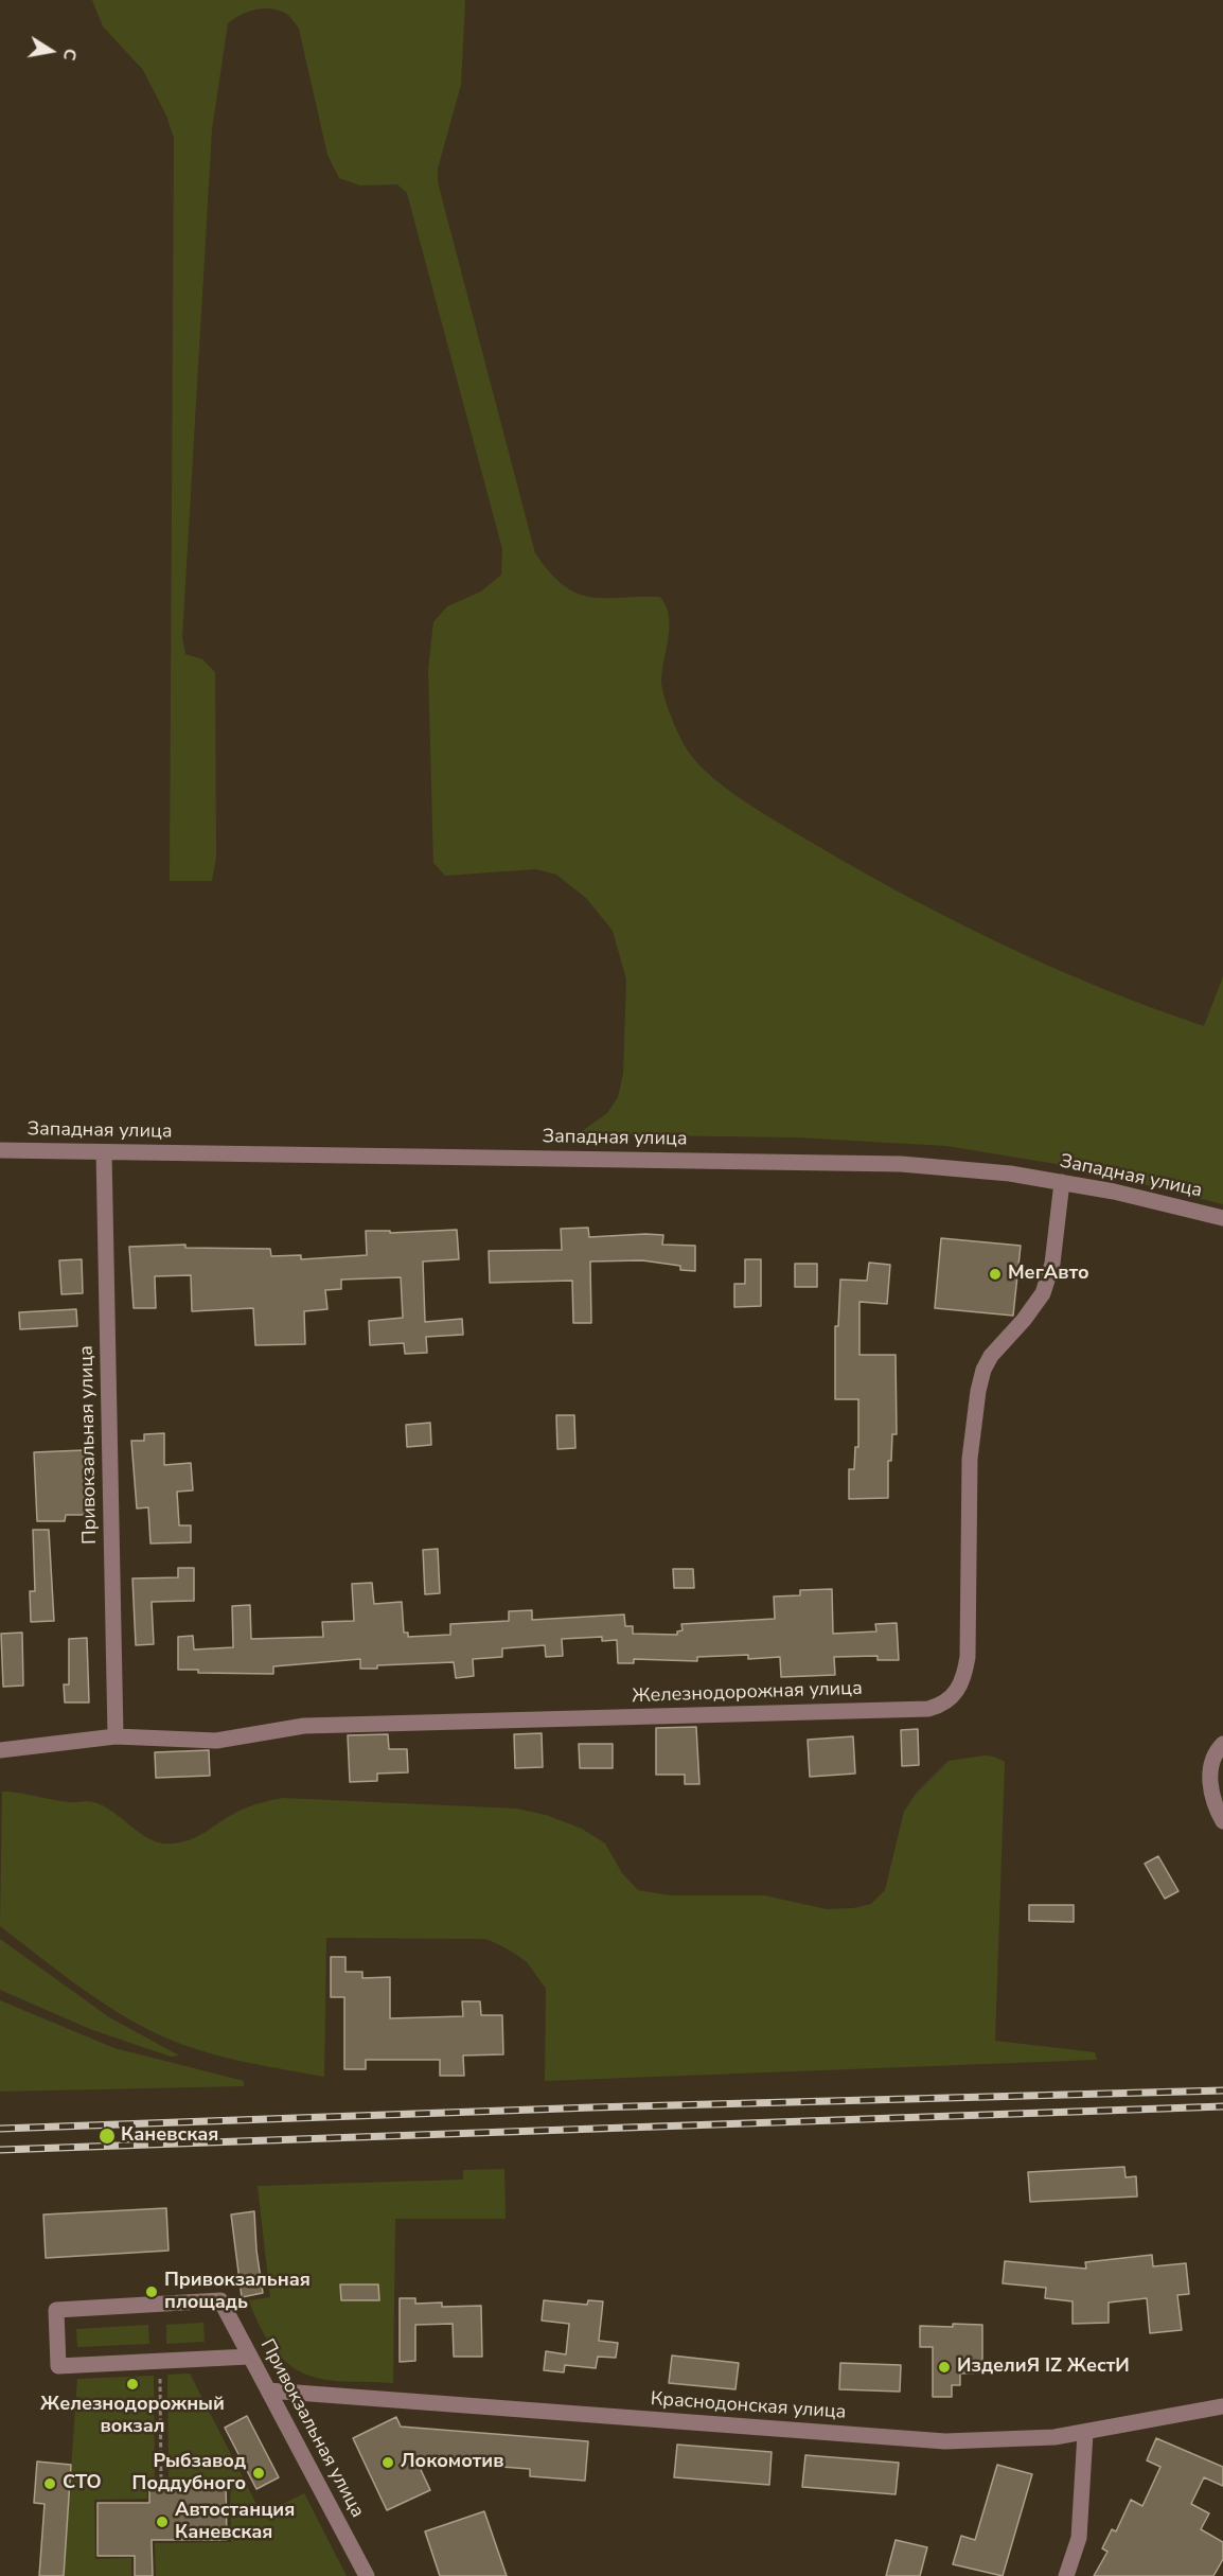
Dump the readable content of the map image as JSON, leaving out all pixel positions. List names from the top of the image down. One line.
{"streets":{"street":["Западная улица","Привокзальная улица","Железнодорожная улица","Краснодонская улица"]},"crossings":[["Западная улица","Привокзальная улица"],["Западная улица","Железнодорожная улица"],["Привокзальная улица","Железнодорожная улица"],["Привокзальная улица","Краснодонская улица"]],"places":["МегАвто","Каневская","Привокзальная площадь","ИзделиЯ IZ ЖестИ","Железнодорожный вокзал","Локомотив","Рыбзавод Поддубного","СТО","Автостанция Каневская"],"north":"right"}
